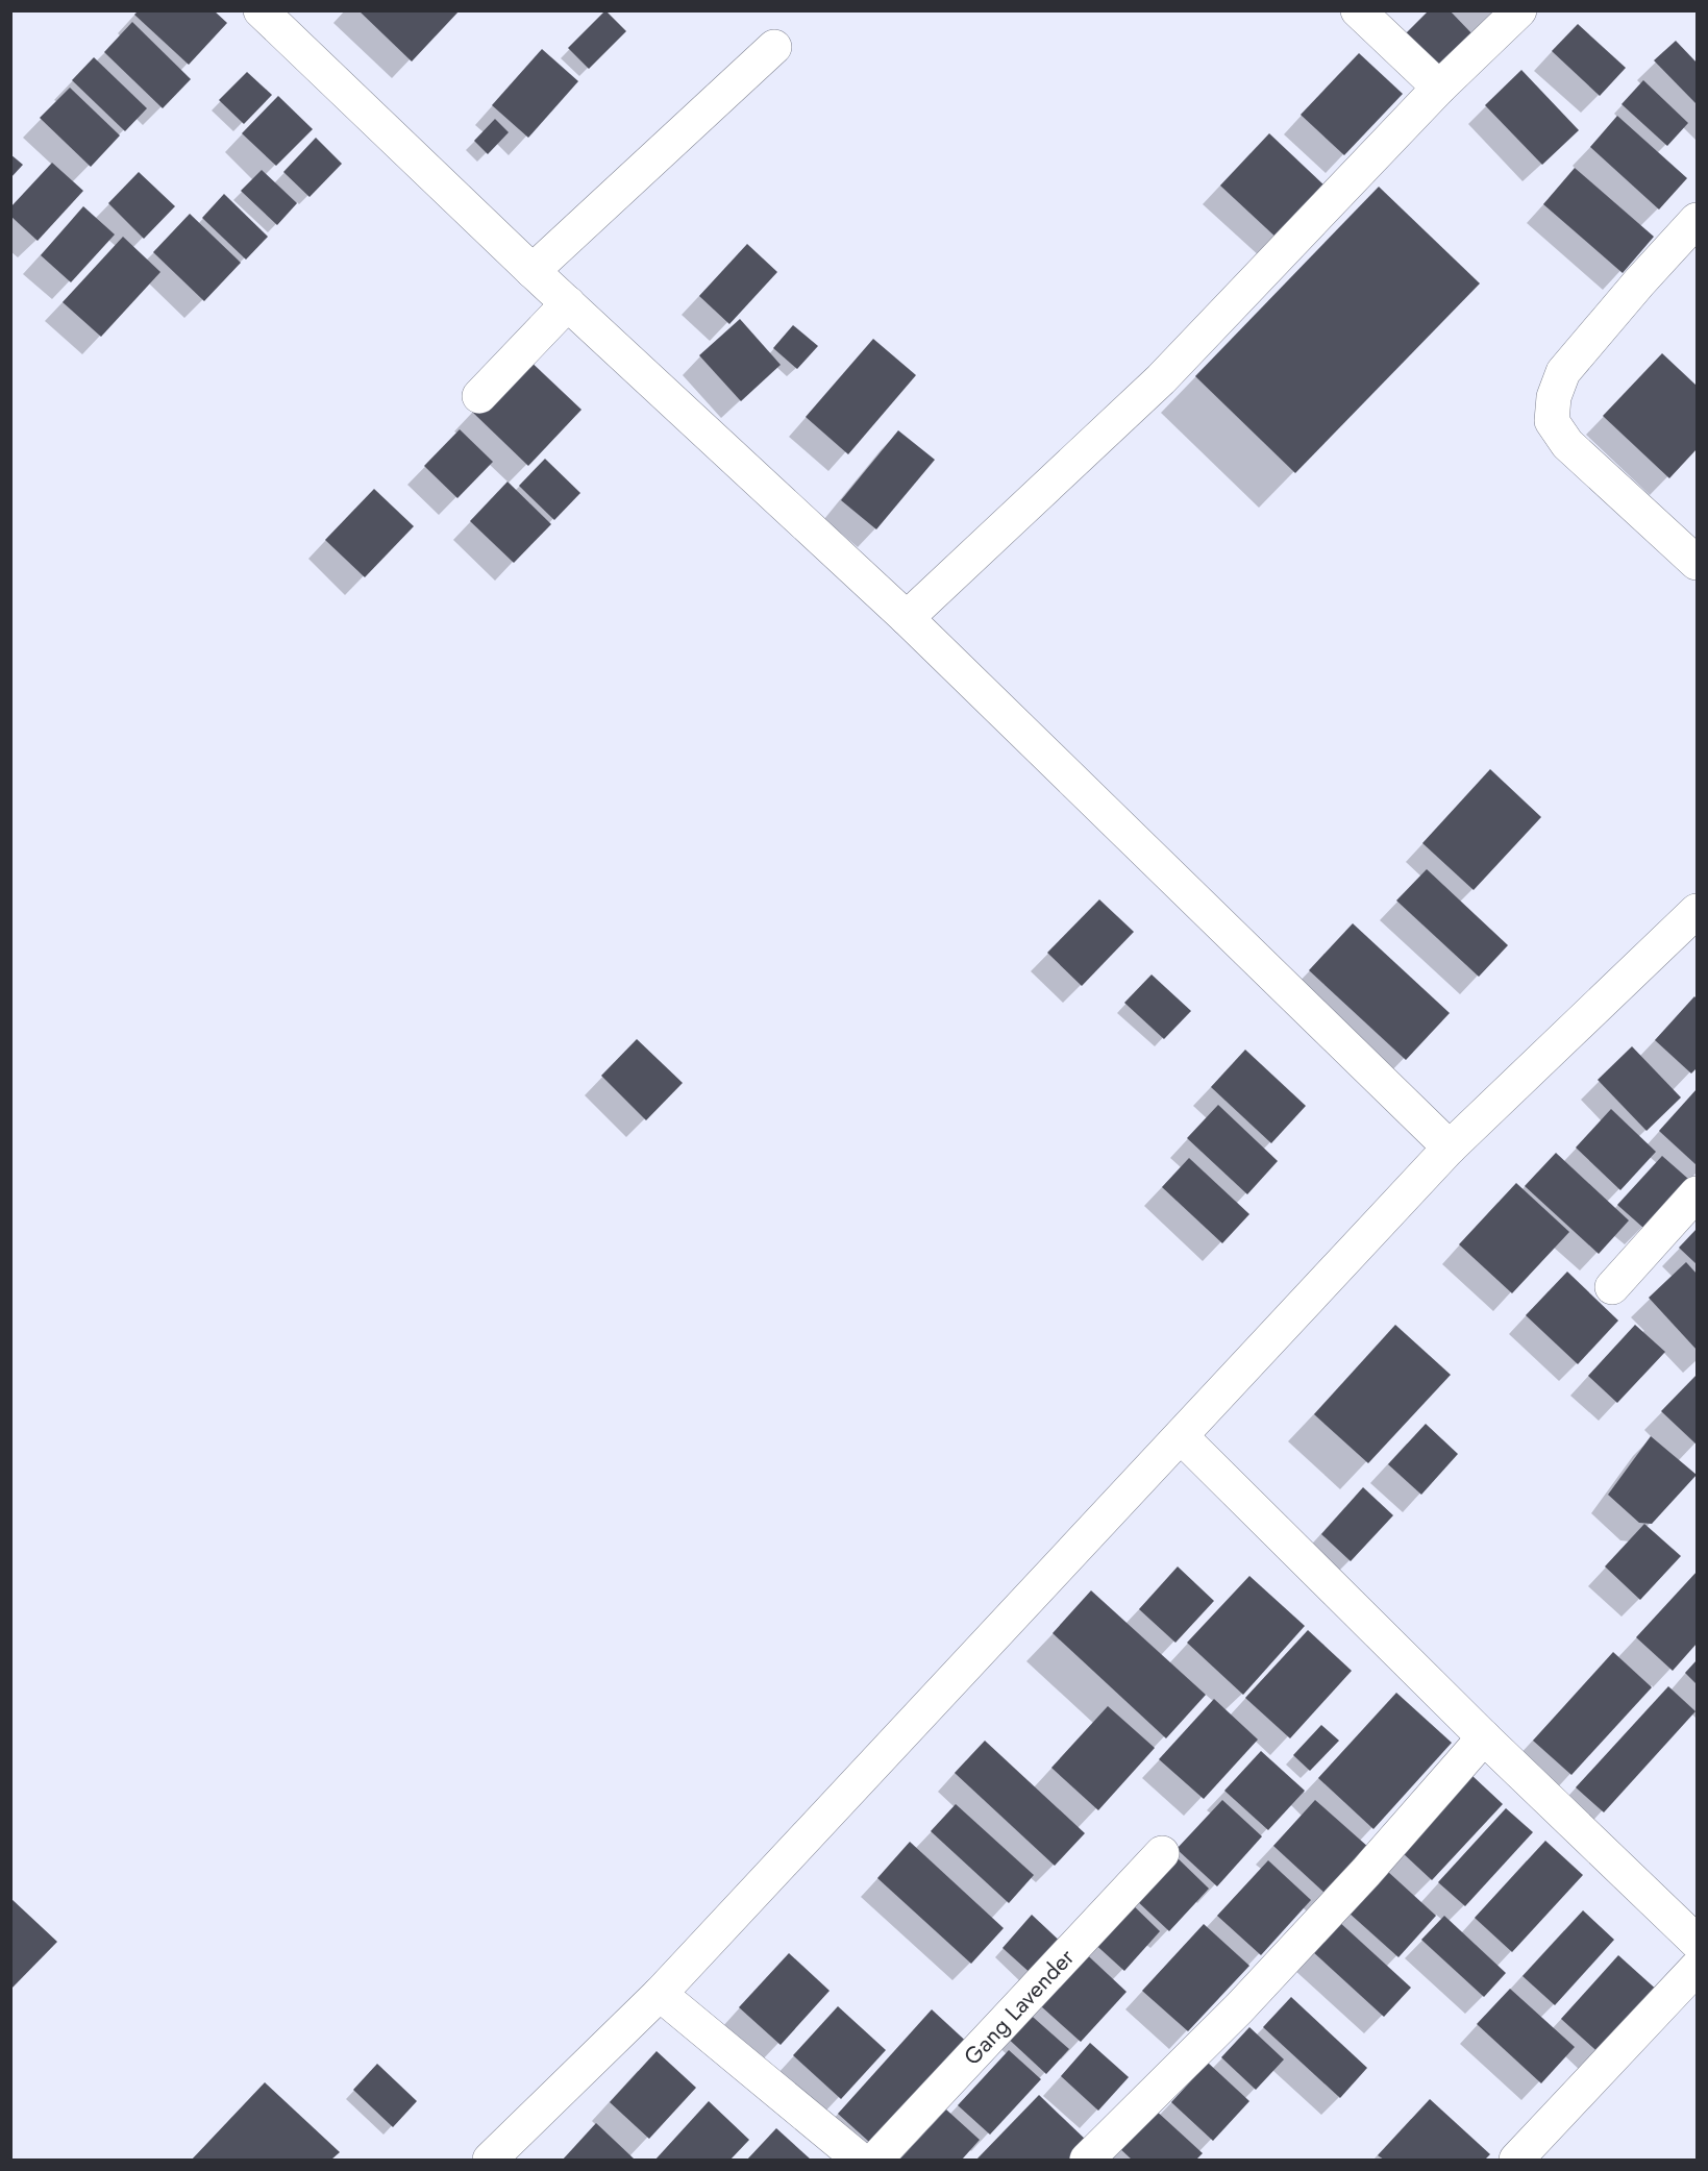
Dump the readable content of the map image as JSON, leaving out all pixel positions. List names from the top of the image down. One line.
{"streets":{"street":["Gang Lavender"]}}
